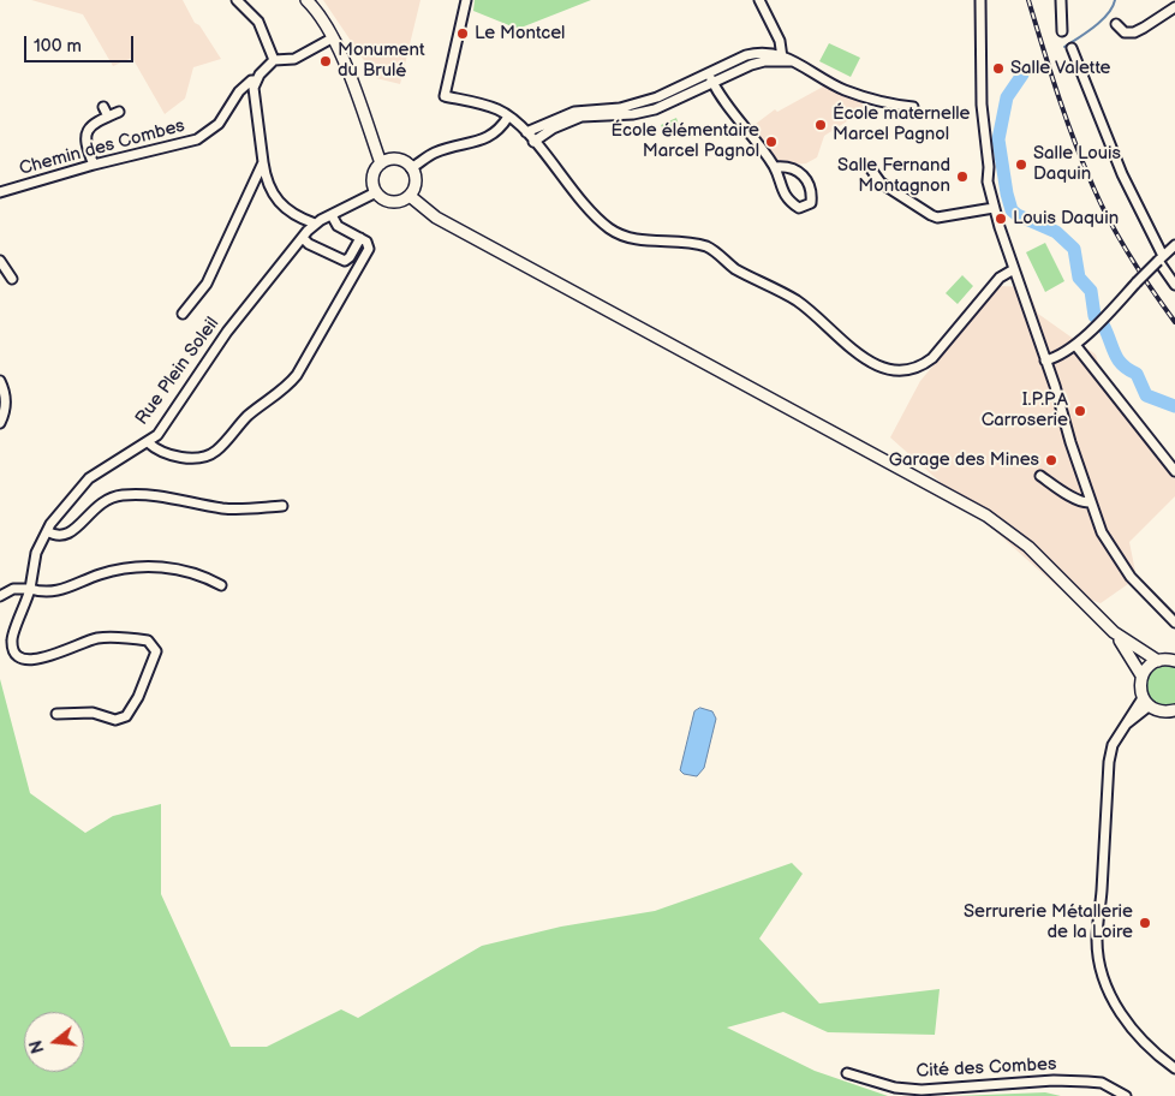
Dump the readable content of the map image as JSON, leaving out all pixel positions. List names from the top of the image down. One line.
{"streets":{"street":["Chemin des Combes","Rue Plein Soleil","Cité des Combes"]},"places":["Le Montcel","Monument du Brulé","Salle Valette","École maternelle Marcel Pagnol","École élémentaire Marcel Pagnol","Salle Louis Daquin","Salle Fernand Montagnon","Louis Daquin","I.P.P.A Carroserie","Garage des Mines","Serrurerie Métallerie de la Loire"],"scale_bar":"100 m","north":"left"}
